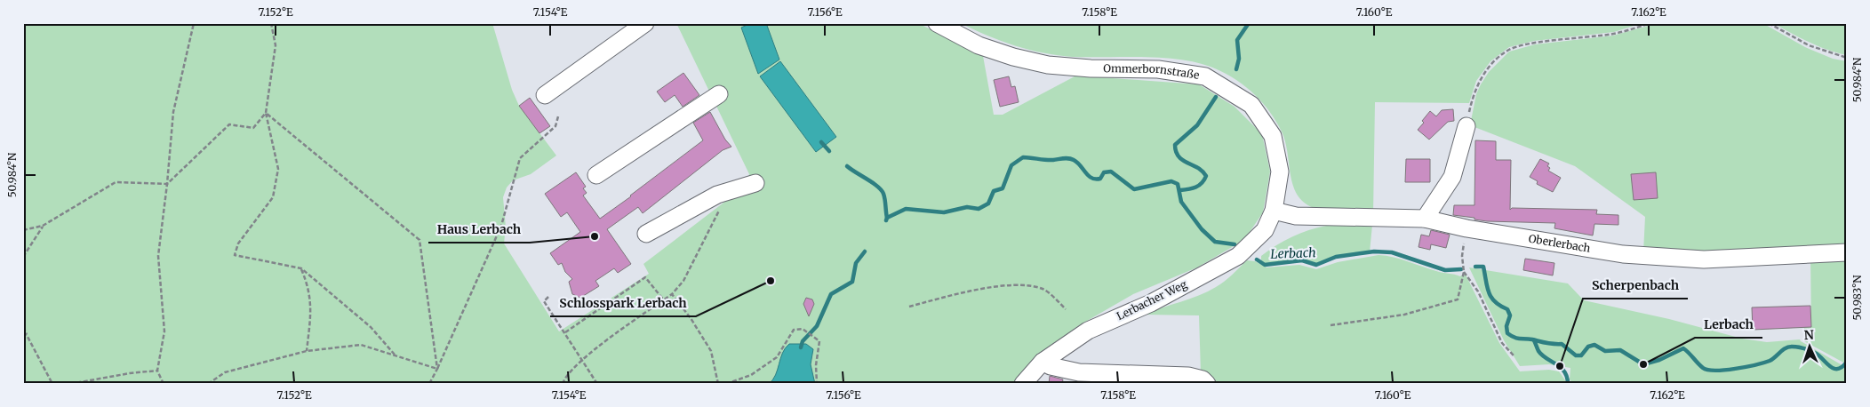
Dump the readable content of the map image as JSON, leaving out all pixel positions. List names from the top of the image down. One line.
{"streets":{"street":["Ommerbornstraße","Oberlerbach","Lerbacher Weg"]},"crossings":[["Ommerbornstraße","Oberlerbach"],["Ommerbornstraße","Lerbacher Weg"],["Oberlerbach","Lerbacher Weg"]],"water":["Lerbach"],"places":["Haus Lerbach","Schlosspark Lerbach","Lerbach","Scherpenbach"],"north":"top","coordinates":["7.152°E","7.154°E","7.156°E","7.158°E","7.160°E","7.162°E","50.984°N","50.983°N"]}
